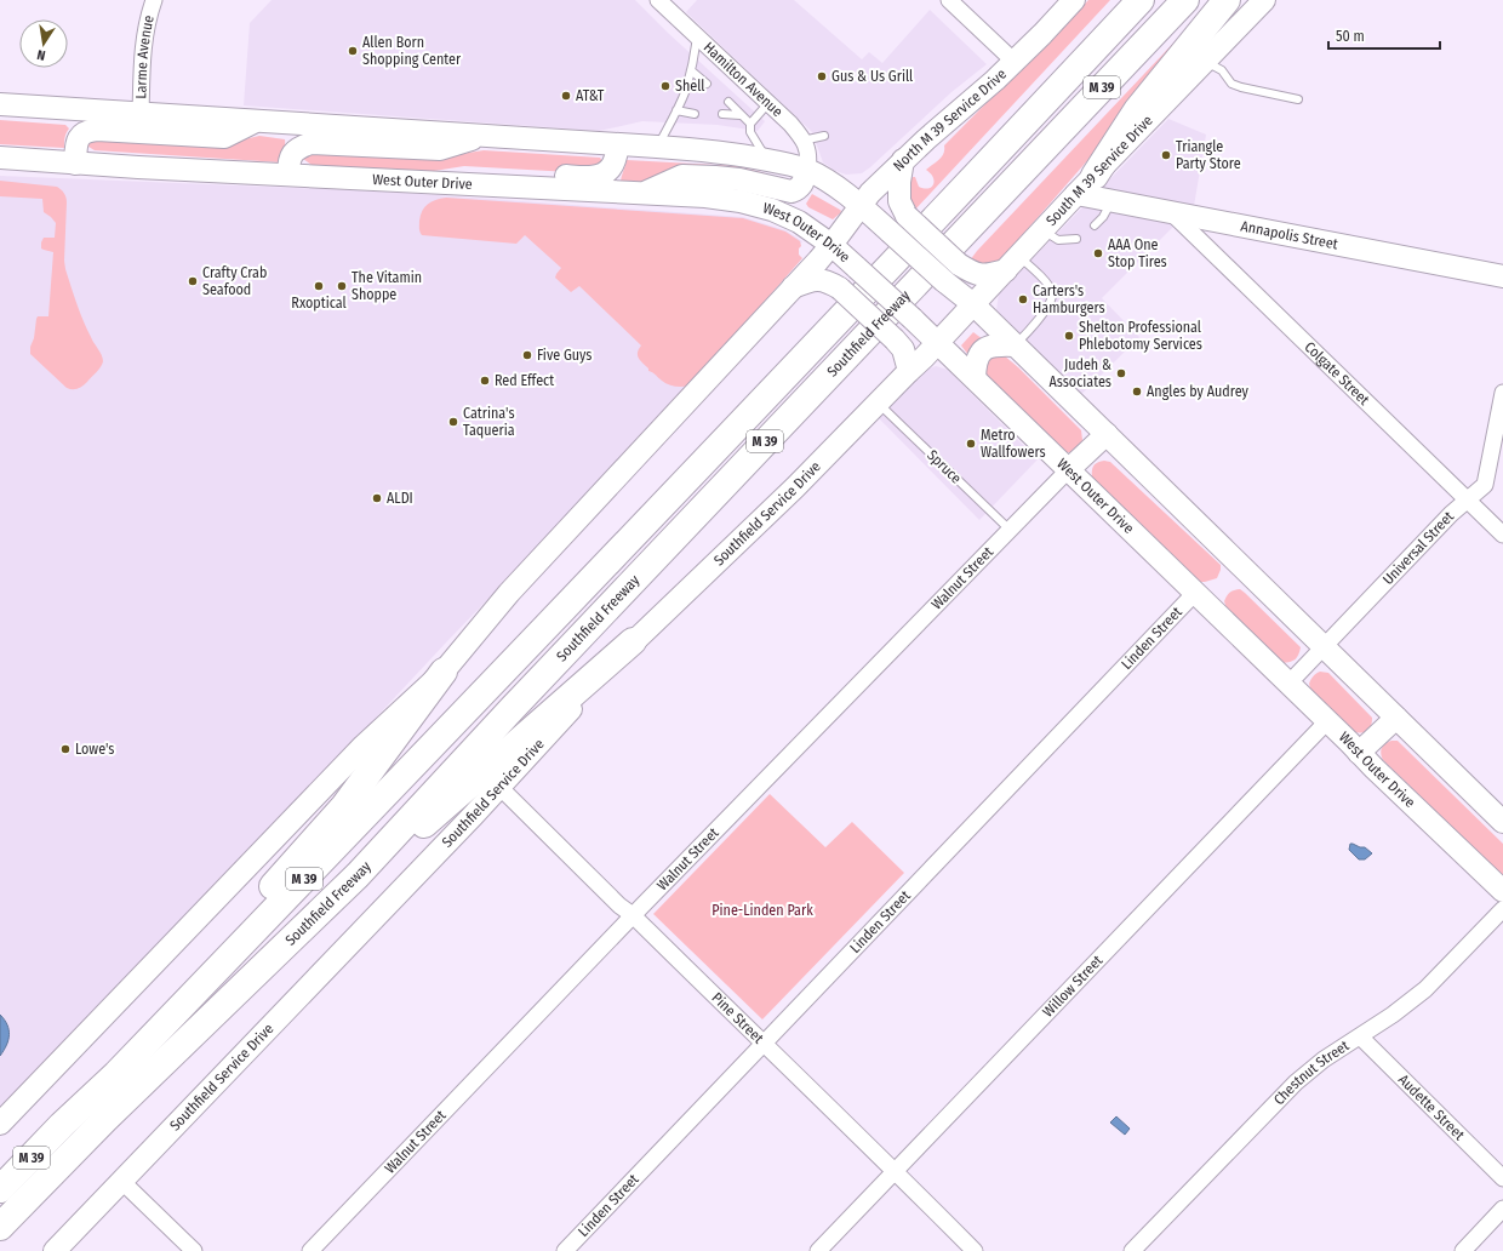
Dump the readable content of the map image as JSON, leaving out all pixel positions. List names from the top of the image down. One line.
{"streets":{"highway":["M 39","Southfield Freeway"],"main road":["North M 39 Service Drive","South M 39 Service Drive","West Outer Drive","Annapolis Street","Southfield Service Drive"],"street":["Larme Avenue","Hamilton Avenue","Colgate Street","Universal Street","Walnut Street","Linden Street","Willow Street","Pine Street","Chestnut Street","Audette Street"],"lane":["Spruce"]},"crossings":[["North M 39 Service Drive","West Outer Drive"],["South M 39 Service Drive","West Outer Drive"],["South M 39 Service Drive","Annapolis Street"],["South M 39 Service Drive","Southfield Service Drive"],["West Outer Drive","Southfield Service Drive"],["West Outer Drive","Universal Street"],["West Outer Drive","Walnut Street"],["West Outer Drive","Linden Street"],["West Outer Drive","Willow Street"],["Annapolis Street","Colgate Street"],["Colgate Street","Universal Street"],["Spruce","Southfield Service Drive"],["Spruce","Walnut Street"],["Southfield Service Drive","Pine Street"],["Walnut Street","Pine Street"],["Linden Street","Pine Street"],["Willow Street","Pine Street"],["Chestnut Street","Audette Street"]],"parks":["Pine-Linden Park"],"places":["Allen Born Shopping Center","Gus & Us Grill","Shell","AT&T","Triangle Party Store","AAA One Stop Tires","Crafty Crab Seafood","Rxoptical","The Vitamin Shoppe","Carters's Hamburgers","Shelton Professional Phlebotomy Services","Five Guys","Judeh & Associates","Red Effect","Angles by Audrey","Catrina's Taqueria","Metro Wallfowers","ALDI","Lowe's"],"scale_bar":"50 m","north":"bottom"}
